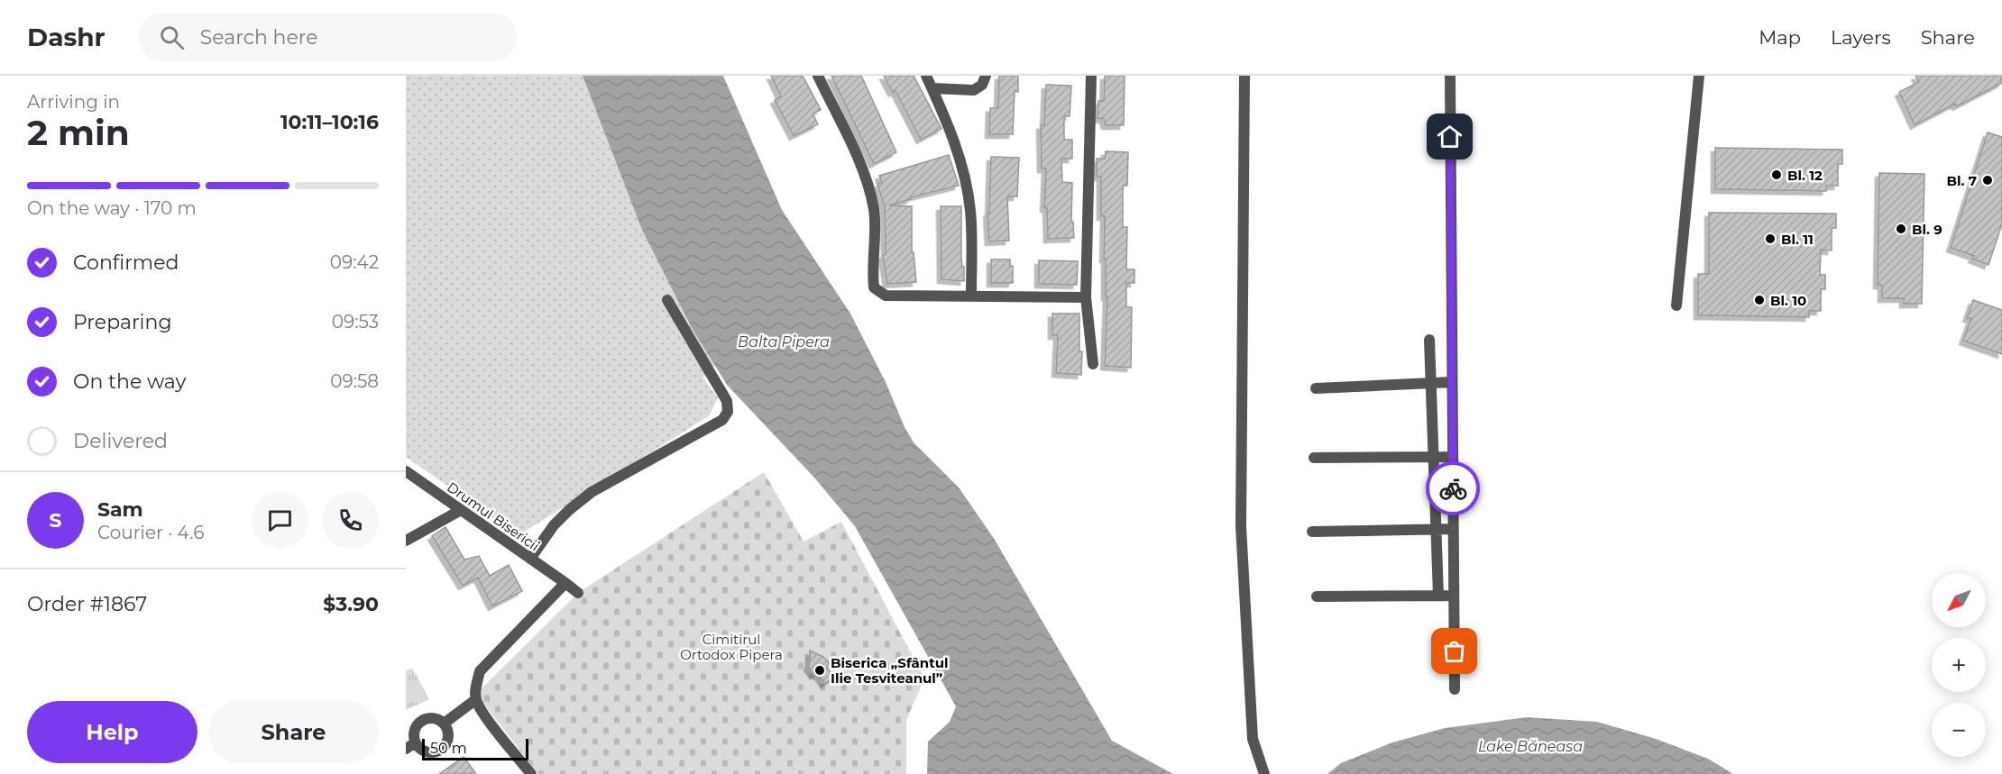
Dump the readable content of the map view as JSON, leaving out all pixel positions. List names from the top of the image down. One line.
{"streets":{"street":["Drumul Bisericii"]},"water":["Balta Pipera","Lake Băneasa"],"parks":["Cimitirul Ortodox Pipera"],"places":["Bl. 12","Bl. 7","Bl. 9","Bl. 11","Bl. 10","Biserica „Sfântul Ilie Tesviteanul”"],"scale_bar":"50 m","north":"bottom left","page":{"header":"Dashr","search":"Search here","nav":["Map","Layers","Share"],"heading":["2 min","Arriving in","10:11–10:16"],"panel":["Sam","Courier · 4.6","Order #1867","$3.90"],"bar":"On the way · 170 m","list":[["Confirmed","09:42"],["Preparing","09:53"],["On the way","09:58"],"Delivered"],"round":"S","map_buttons":["+","−"],"buttons":["Help","Share"],"scale":"50 m"}}
